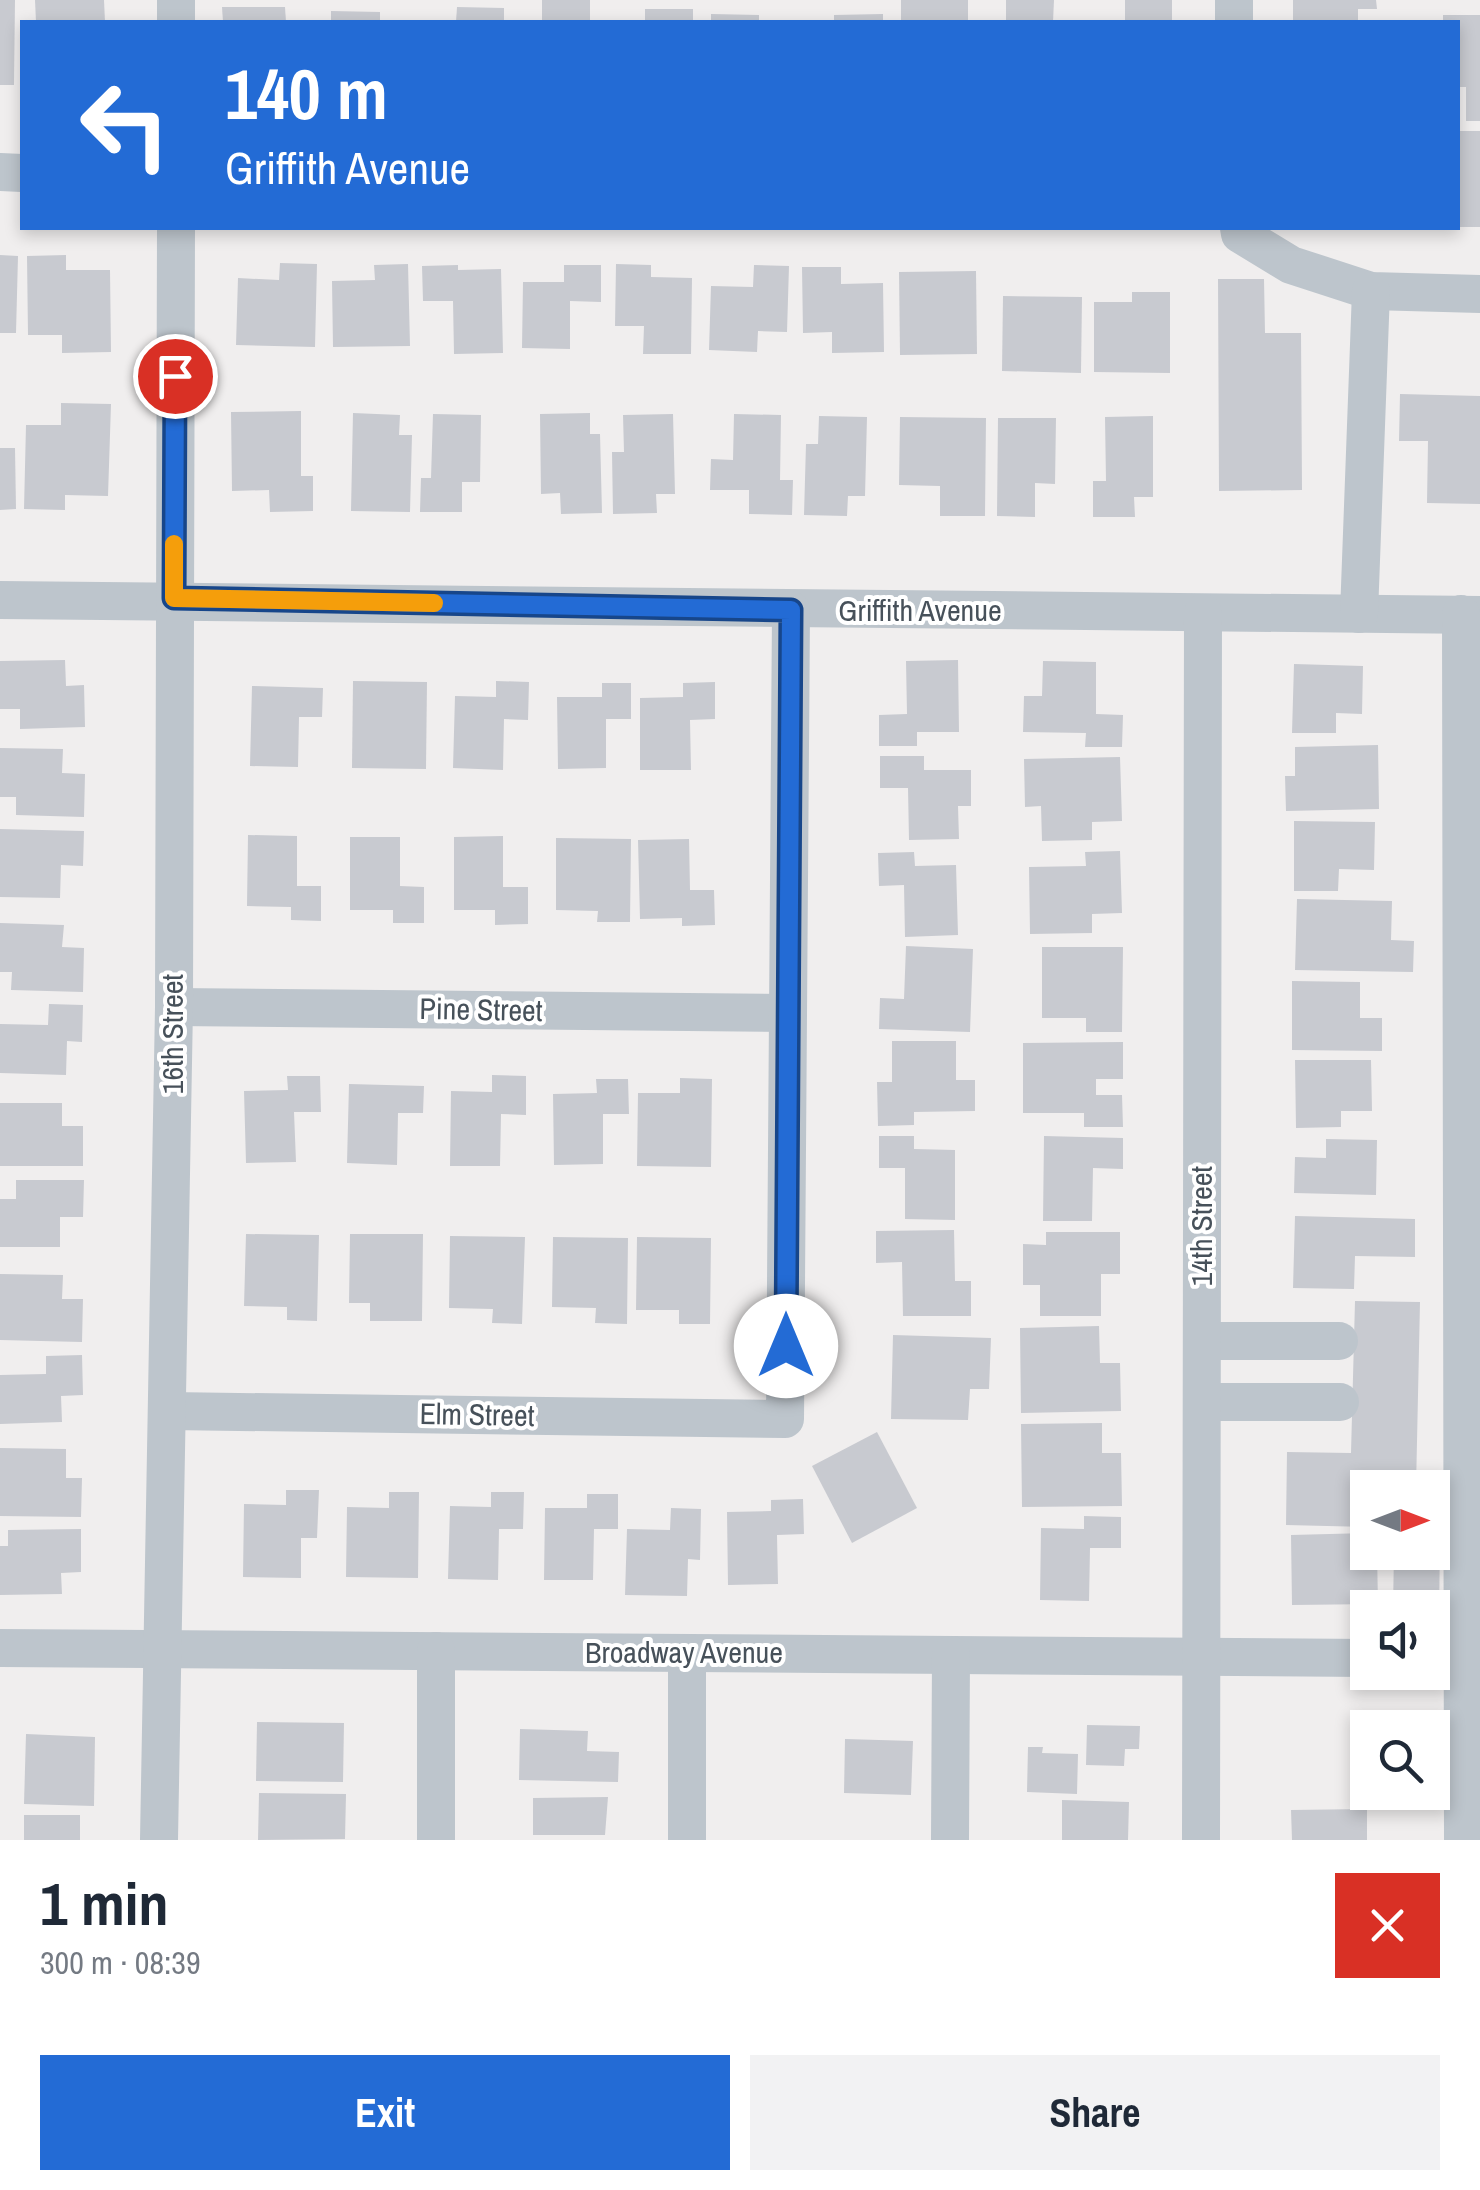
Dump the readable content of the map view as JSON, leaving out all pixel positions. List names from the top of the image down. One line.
{"streets":{"street":["Griffith Avenue","Pine Street","16th Street","14th Street","Elm Street","Broadway Avenue"]},"crossings":[["Griffith Avenue","16th Street"],["Griffith Avenue","14th Street"],["Pine Street","16th Street"],["Pine Street","Elm Street"],["16th Street","Elm Street"],["16th Street","Broadway Avenue"],["14th Street","Broadway Avenue"]],"north":"right","page":{"turn":["140 m","Griffith Avenue"],"heading":["1 min","300 m · 08:39"],"buttons":["Exit","Share"]}}
